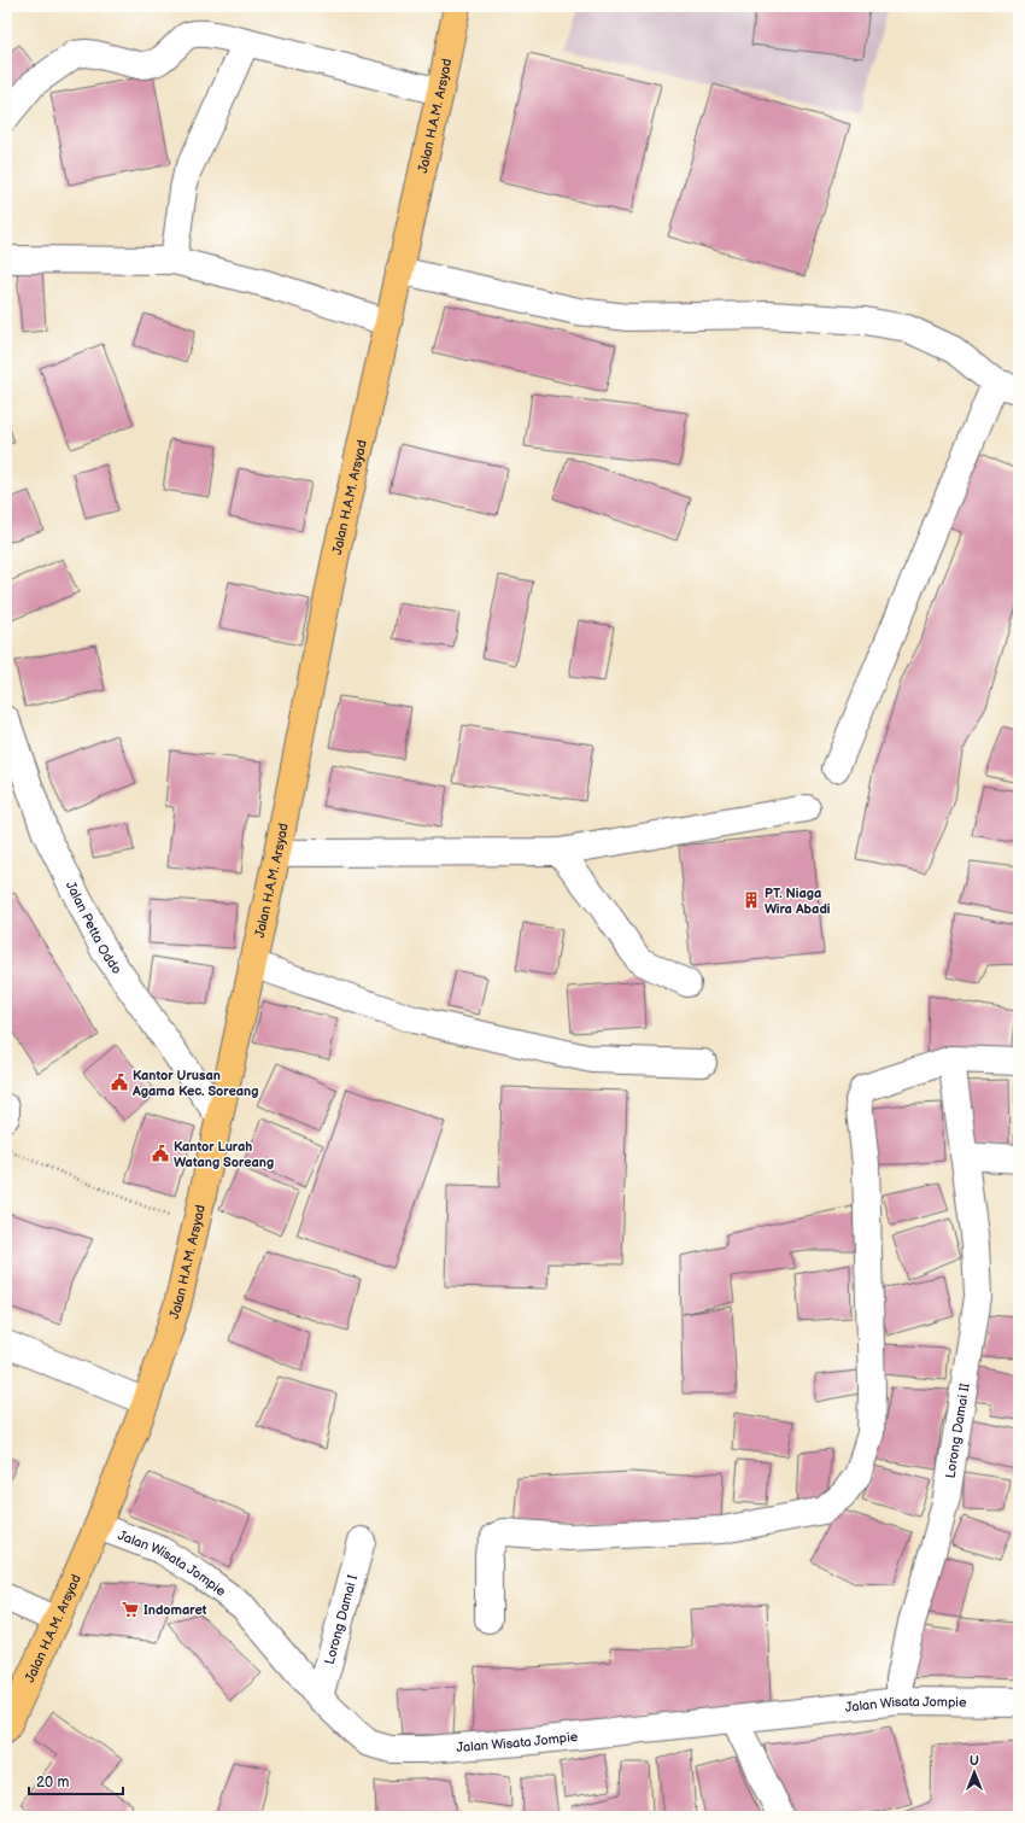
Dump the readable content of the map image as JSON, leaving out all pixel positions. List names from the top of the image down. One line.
{"streets":{"highway":["Jalan H.A.M. Arsyad"],"street":["Jalan Petta Oddo","Lorong Damai II","Jalan Wisata Jompie","Lorong Damai I"]},"crossings":[["Jalan H.A.M. Arsyad","Jalan Petta Oddo"],["Jalan H.A.M. Arsyad","Jalan Wisata Jompie"],["Lorong Damai II","Jalan Wisata Jompie"],["Jalan Wisata Jompie","Lorong Damai I"]],"places":{"building":["PT. Niaga Wira Abadi"],"public building":["Kantor Urusan Agama Kec. Soreang","Kantor Lurah Watang Soreang"],"supermarket":["Indomaret"]},"scale_bar":"20 m","north":"top"}
